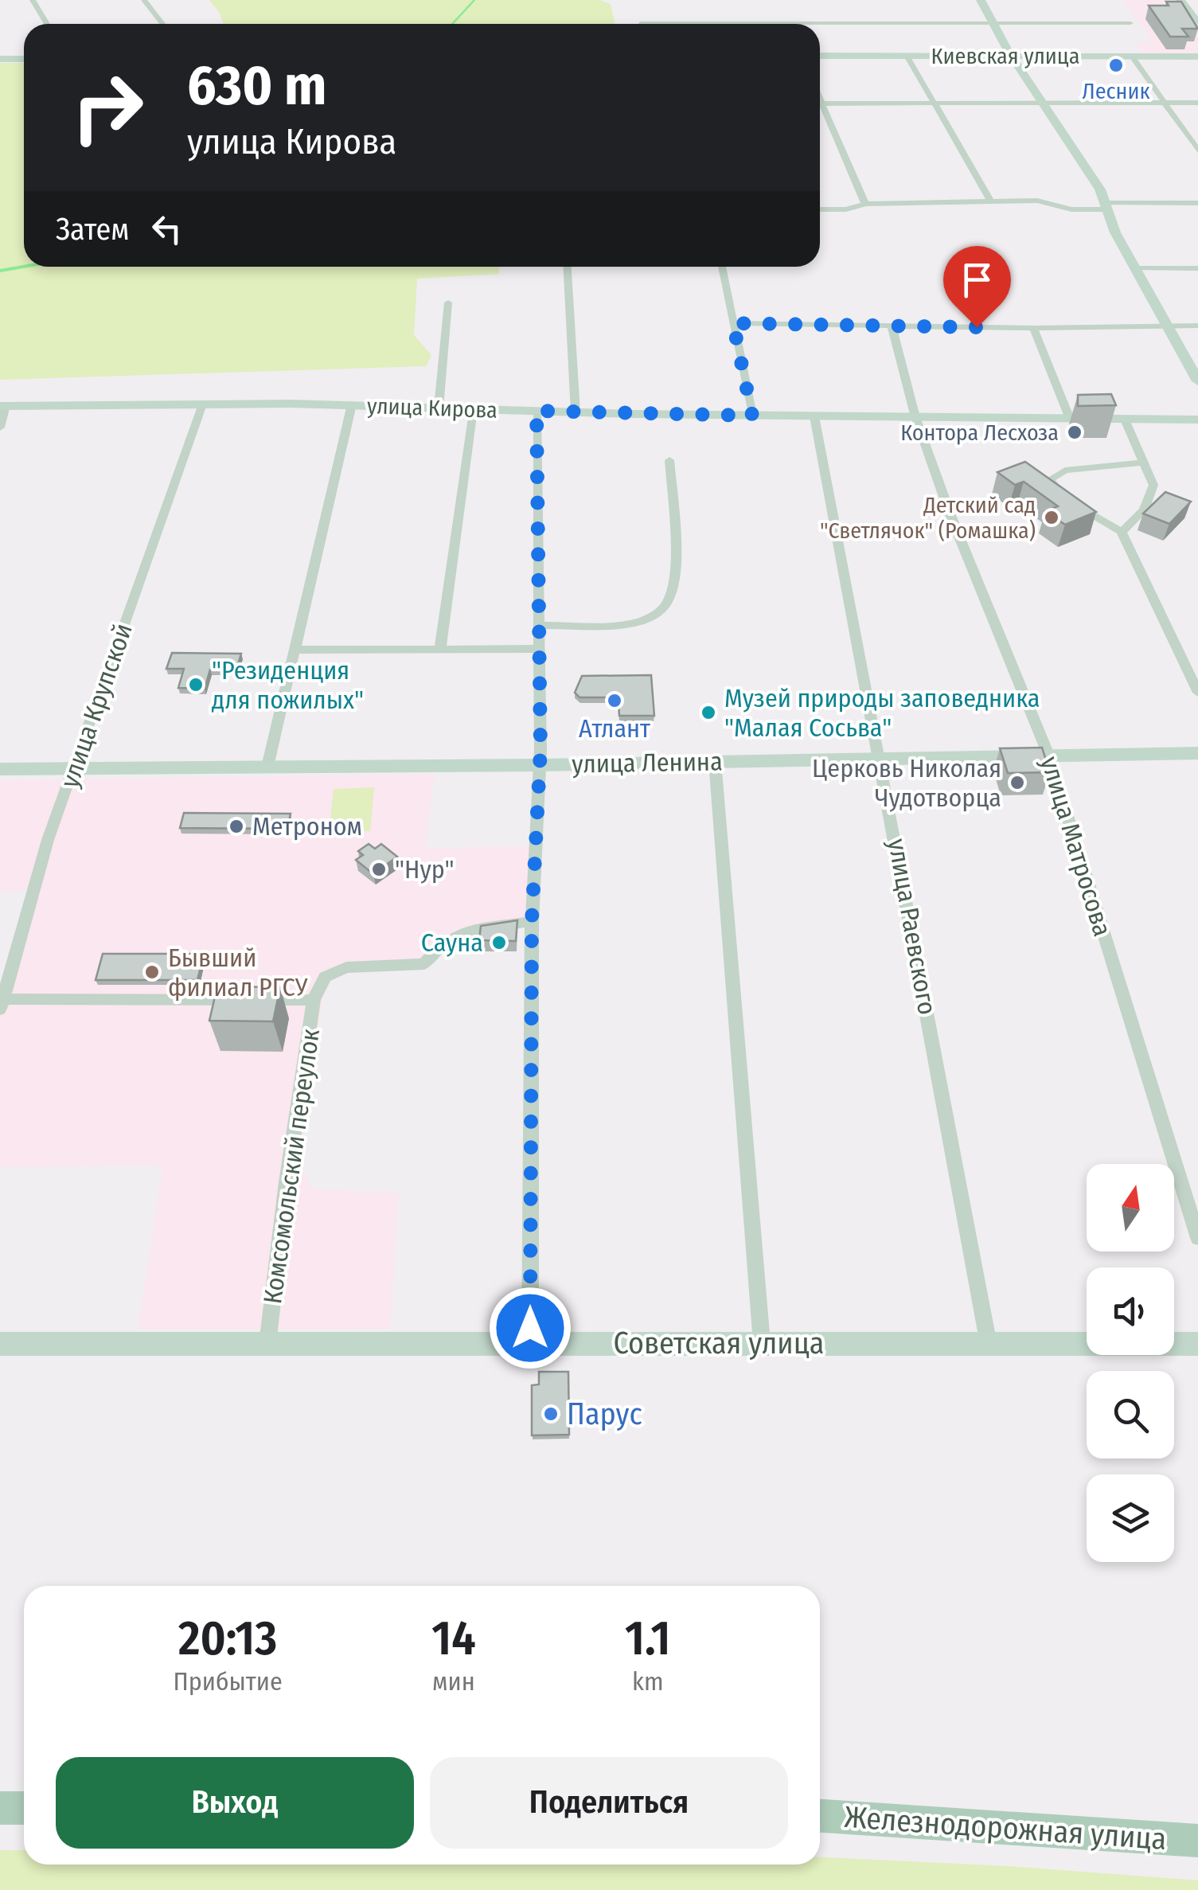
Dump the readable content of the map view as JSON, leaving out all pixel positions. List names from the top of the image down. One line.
{"streets":{"main road":["Железнодорожная улица"],"street":["Киевская улица","улица Кирова","улица Крупской","улица Ленина","улица Матросова","улица Раевского","Комсомольский переулок","Советская улица"]},"crossings":[["улица Кирова","улица Крупской"],["улица Кирова","улица Матросова"],["улица Кирова","улица Раевского"],["улица Крупской","улица Ленина"],["улица Ленина","улица Матросова"],["улица Ленина","улица Раевского"],["улица Раевского","Советская улица"],["Комсомольский переулок","Советская улица"]],"places":["Лесник","Контора Лесхоза","Детский сад \"Светлячок\" (Ромашка)","\"Резиденция для пожилых\"","Атлант","Музей природы заповедника \"Малая Сосьва\"","Церковь Николая Чудотворца","Метроном","\"Нур\"","Сауна","Бывший филиал РГСУ","Парус"],"north":"top","page":{"turn":["630 m","улица Кирова"],"then":"Затем","eta":["20:13","Прибытие","14","мин","1.1","km"],"buttons":["Выход","Поделиться"]}}
